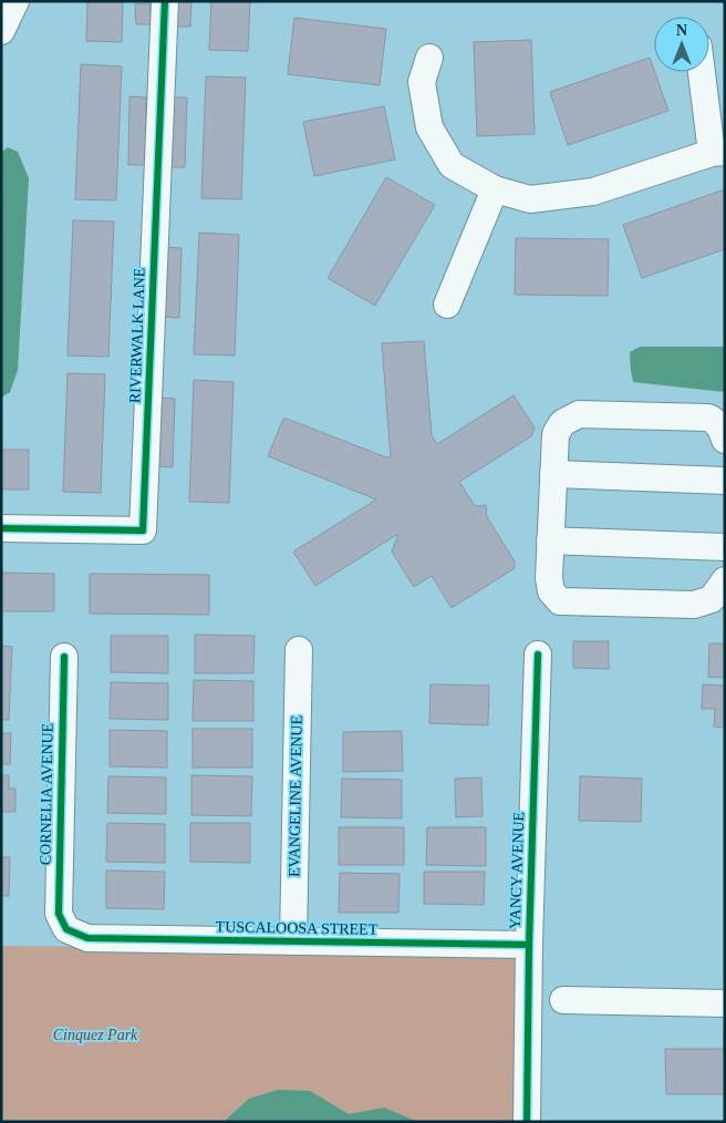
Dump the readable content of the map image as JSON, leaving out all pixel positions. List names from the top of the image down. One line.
{"streets":{"street":["RIVERWALK LANE","CORNELIA AVENUE","EVANGELINE AVENUE","YANCY AVENUE","TUSCALOOSA STREET"]},"crossings":[["CORNELIA AVENUE","TUSCALOOSA STREET"],["EVANGELINE AVENUE","TUSCALOOSA STREET"],["YANCY AVENUE","TUSCALOOSA STREET"]],"parks":["Cinquez Park"],"north":"top"}
